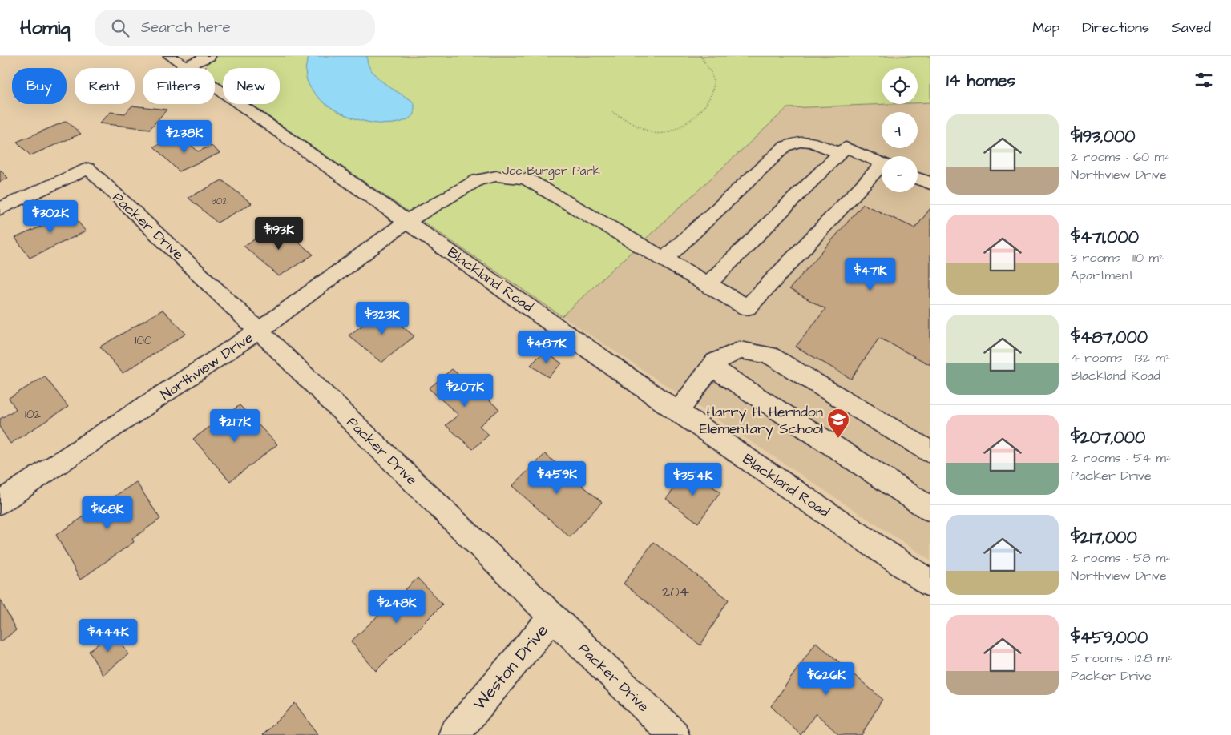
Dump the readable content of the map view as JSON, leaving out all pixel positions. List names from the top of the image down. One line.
{"streets":{"street":["Packer Drive","Blackland Road","Northview Drive","Weston Drive"]},"crossings":[["Packer Drive","Northview Drive"],["Packer Drive","Weston Drive"],["Blackland Road","Northview Drive"]],"parks":["Joe Burger Park"],"places":{"school or university":["Harry H. Herndon Elementary School"]},"house_numbers":["302","100","102","204"],"page":{"header":"Homiq","search":"Search here","nav":["Map","Directions","Saved"],"heading":"14 homes","map_buttons":["+","−"],"chip":["Buy","Rent","Filters","New"],"list":[{"name":"$193,000","note":"2 rooms · 60 m² · Northview Drive"},{"name":"$471,000","note":"3 rooms · 110 m² · Apartment"},{"name":"$487,000","note":"4 rooms · 132 m² · Blackland Road"},{"name":"$207,000","note":"2 rooms · 54 m² · Packer Drive"},{"name":"$217,000","note":"2 rooms · 58 m² · Northview Drive"},{"name":"$459,000","note":"5 rooms · 128 m² · Packer Drive"}],"price":["$238K","$302K","$193K","$471K","$323K","$487K","$207K","$217K","$459K","$354K","$168K","$248K","$444K","$626K"]}}
